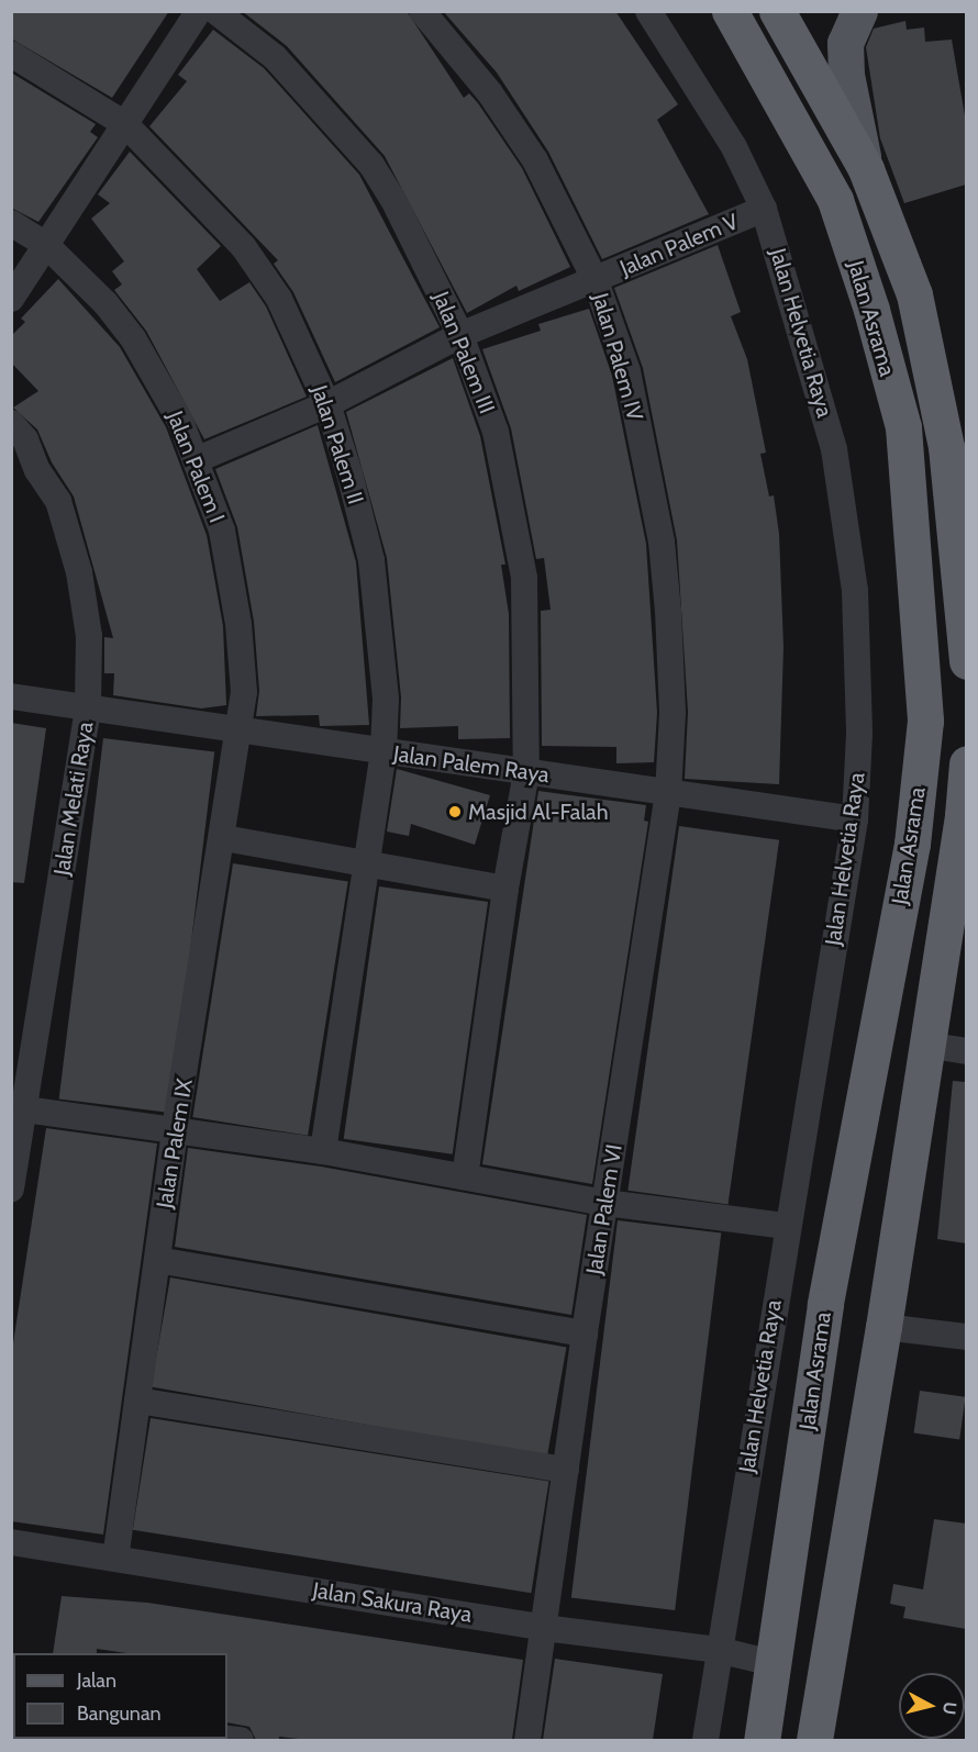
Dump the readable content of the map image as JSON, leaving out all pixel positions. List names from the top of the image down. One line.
{"streets":{"highway":["Jalan Asrama"],"street":["Jalan Palem V","Jalan Helvetia Raya","Jalan Palem III","Jalan Palem IV","Jalan Palem II","Jalan Palem I","Jalan Palem Raya","Jalan Melati Raya","Jalan Palem IX","Jalan Palem VI","Jalan Sakura Raya"]},"crossings":[["Jalan Palem V","Jalan Helvetia Raya"],["Jalan Palem V","Jalan Palem III"],["Jalan Palem V","Jalan Palem IV"],["Jalan Palem V","Jalan Palem II"],["Jalan Palem V","Jalan Palem I"],["Jalan Asrama","Jalan Sakura Raya"],["Jalan Helvetia Raya","Jalan Palem Raya"],["Jalan Helvetia Raya","Jalan Sakura Raya"],["Jalan Palem III","Jalan Palem Raya"],["Jalan Palem IV","Jalan Palem Raya"],["Jalan Palem IV","Jalan Palem VI"],["Jalan Palem II","Jalan Palem Raya"],["Jalan Palem I","Jalan Palem Raya"],["Jalan Palem I","Jalan Palem IX"],["Jalan Palem Raya","Jalan Melati Raya"],["Jalan Palem Raya","Jalan Palem IX"],["Jalan Palem Raya","Jalan Palem VI"],["Jalan Palem IX","Jalan Sakura Raya"],["Jalan Palem VI","Jalan Sakura Raya"]],"places":["Masjid Al-Falah"],"legend":["Jalan","Bangunan"],"north":"right"}
